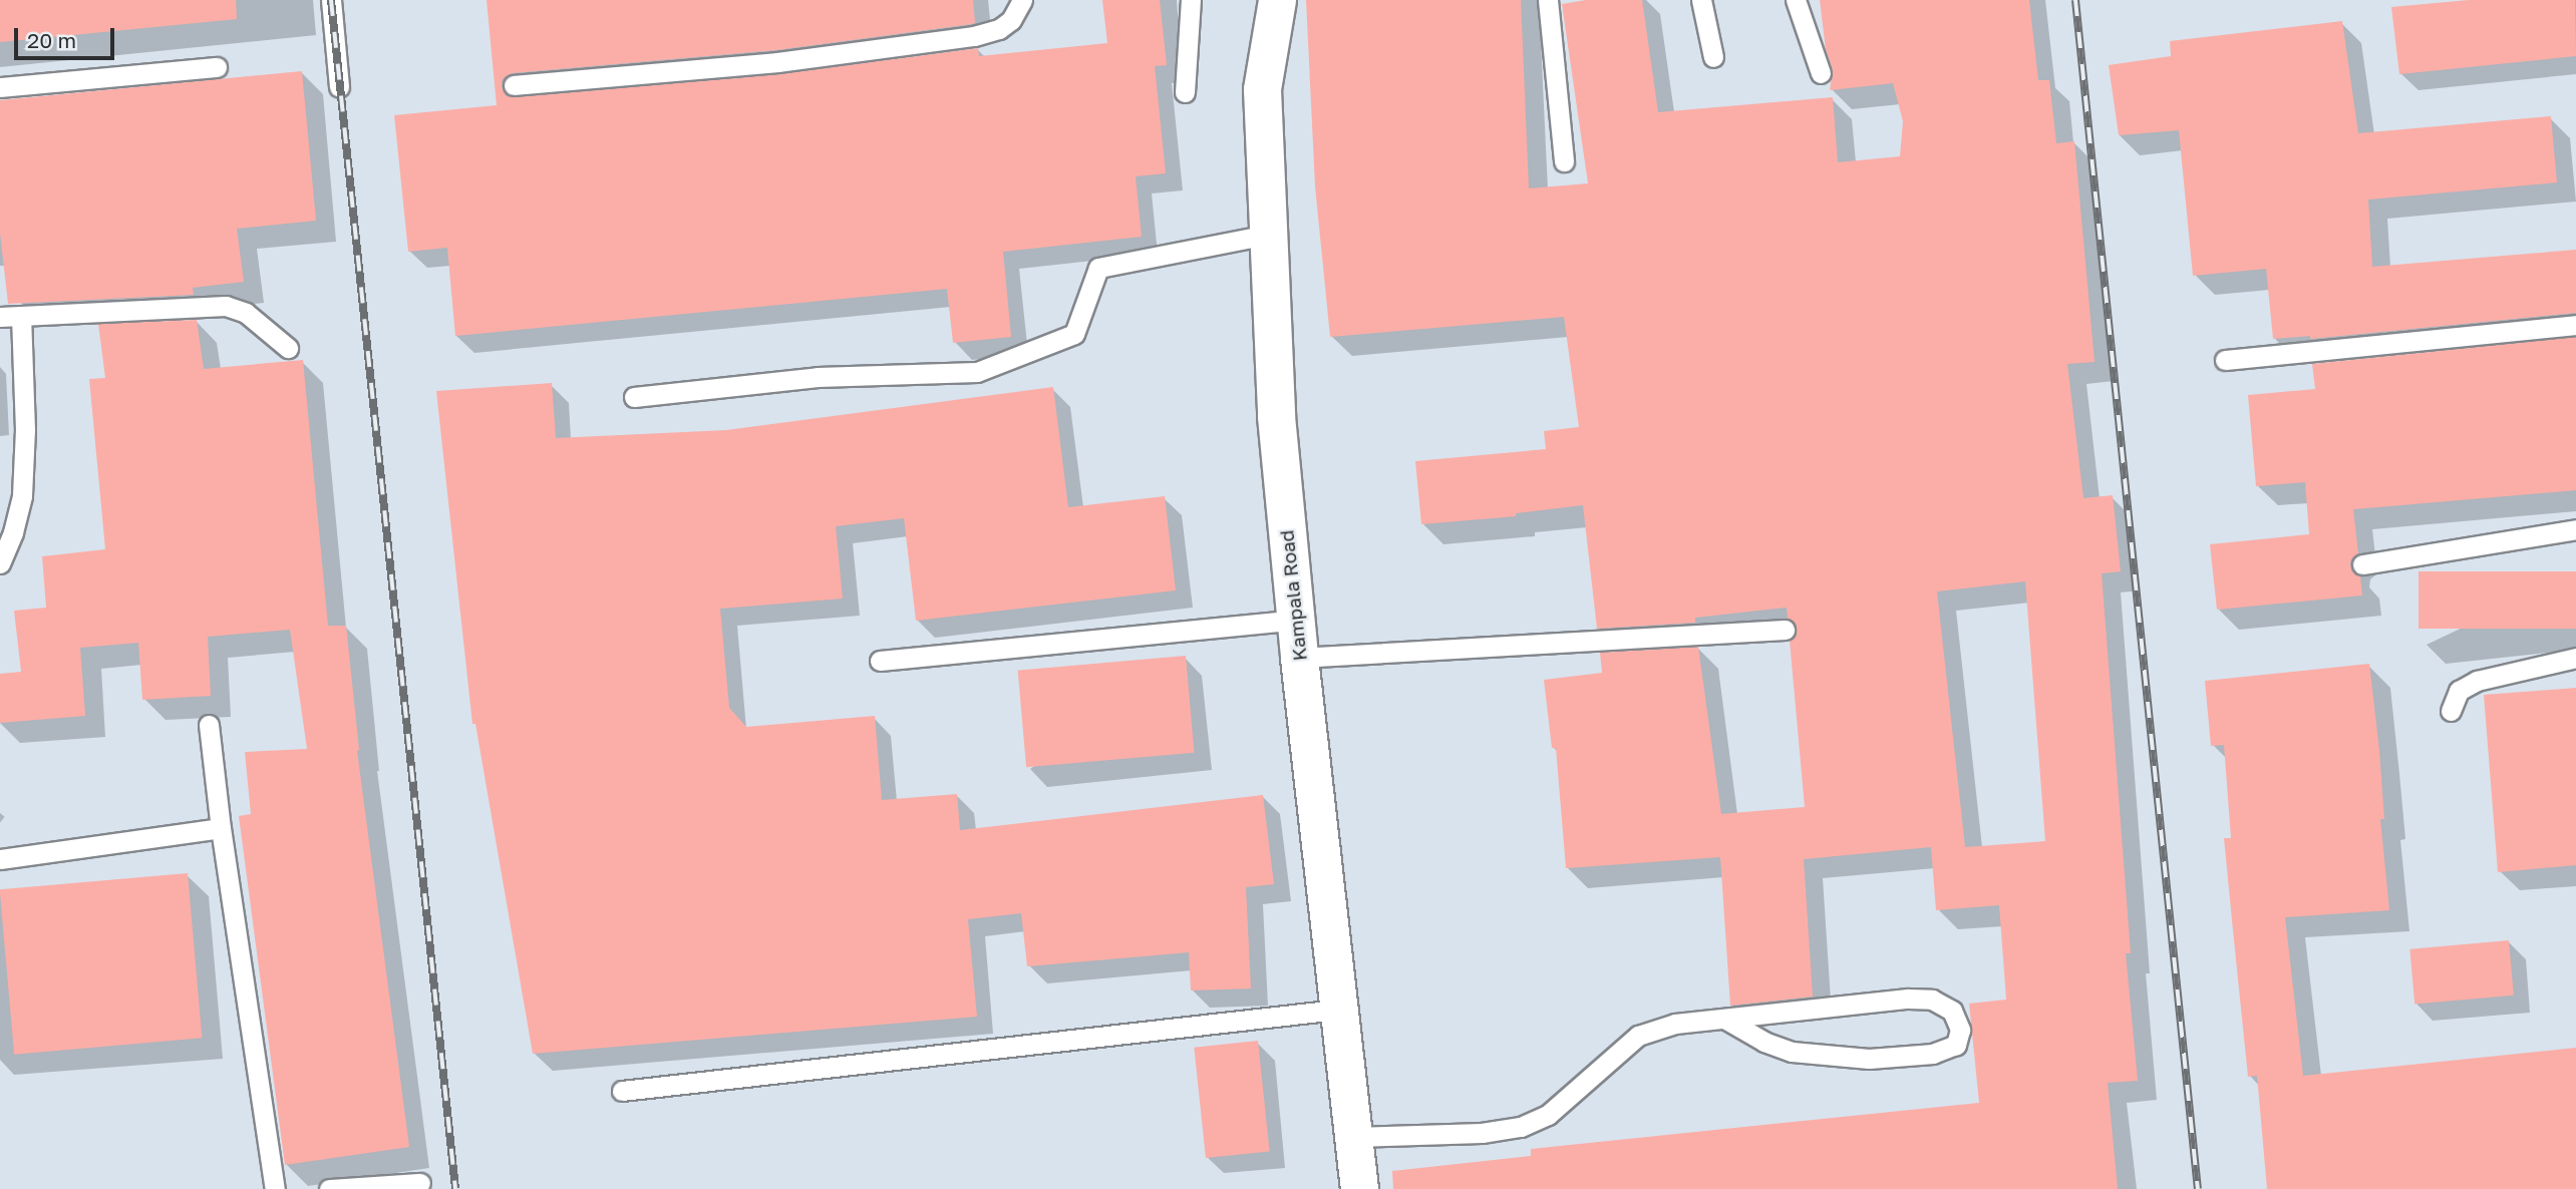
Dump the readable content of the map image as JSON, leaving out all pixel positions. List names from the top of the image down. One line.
{"streets":{"street":["Kampala Road"]},"scale_bar":"20 m"}
